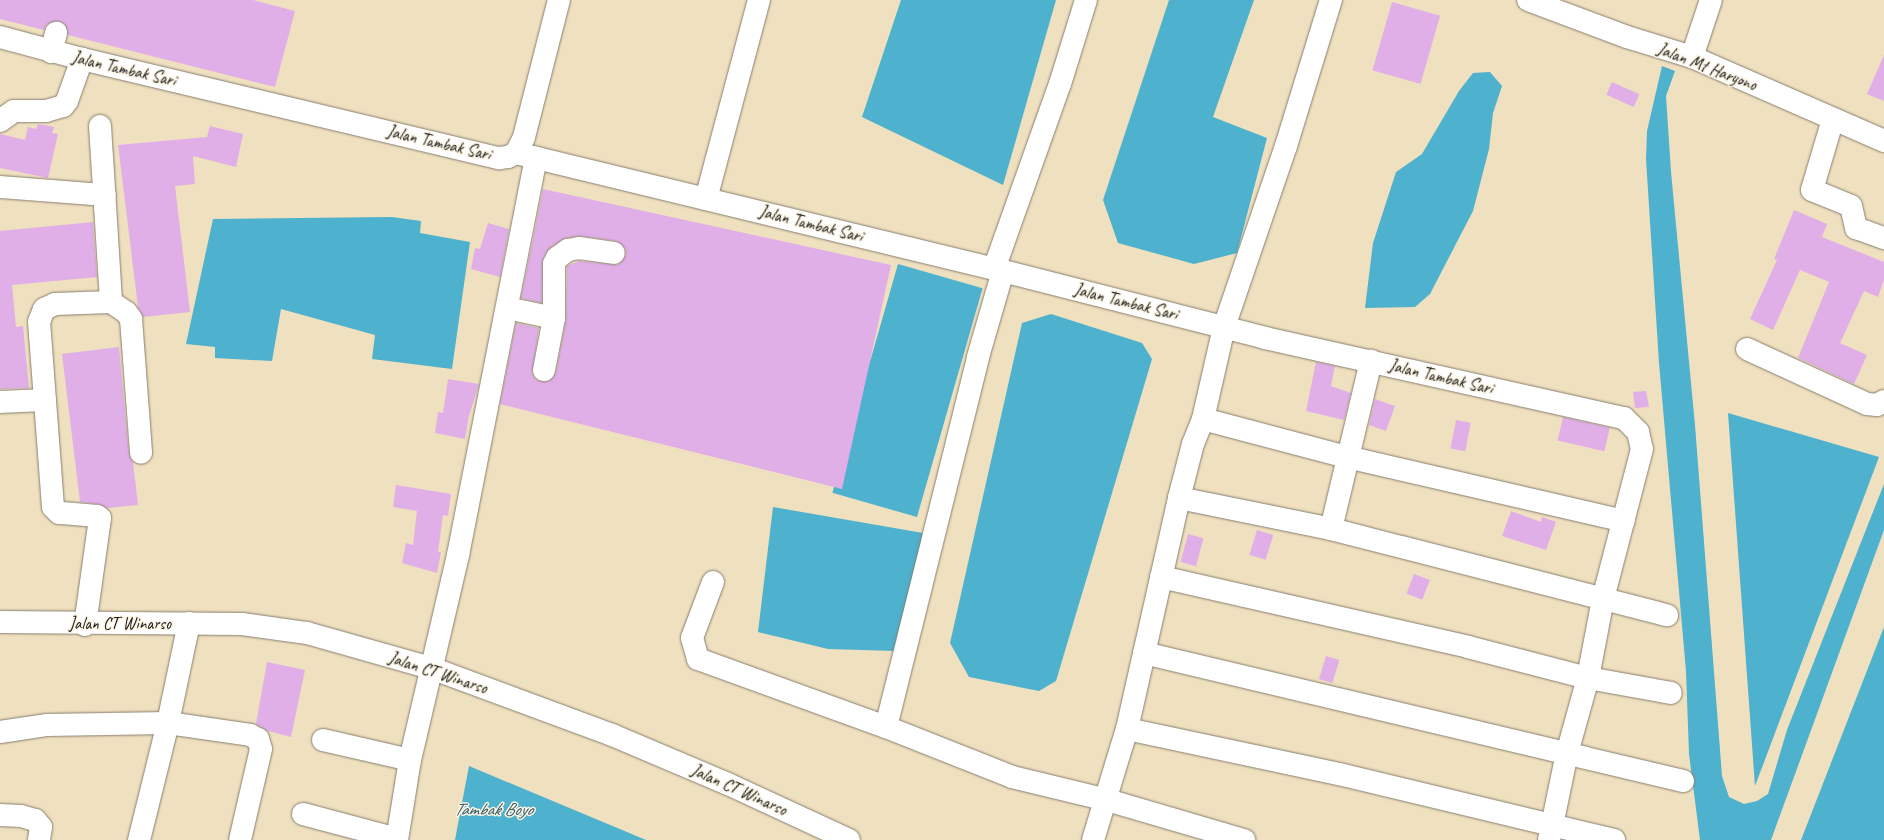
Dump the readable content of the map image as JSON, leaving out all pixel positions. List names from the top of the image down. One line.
{"streets":{"street":["Jalan Mt Haryono","Jalan Tambak Sari","Jalan CT Winarso"]},"water":["Tambak Boyo"]}
